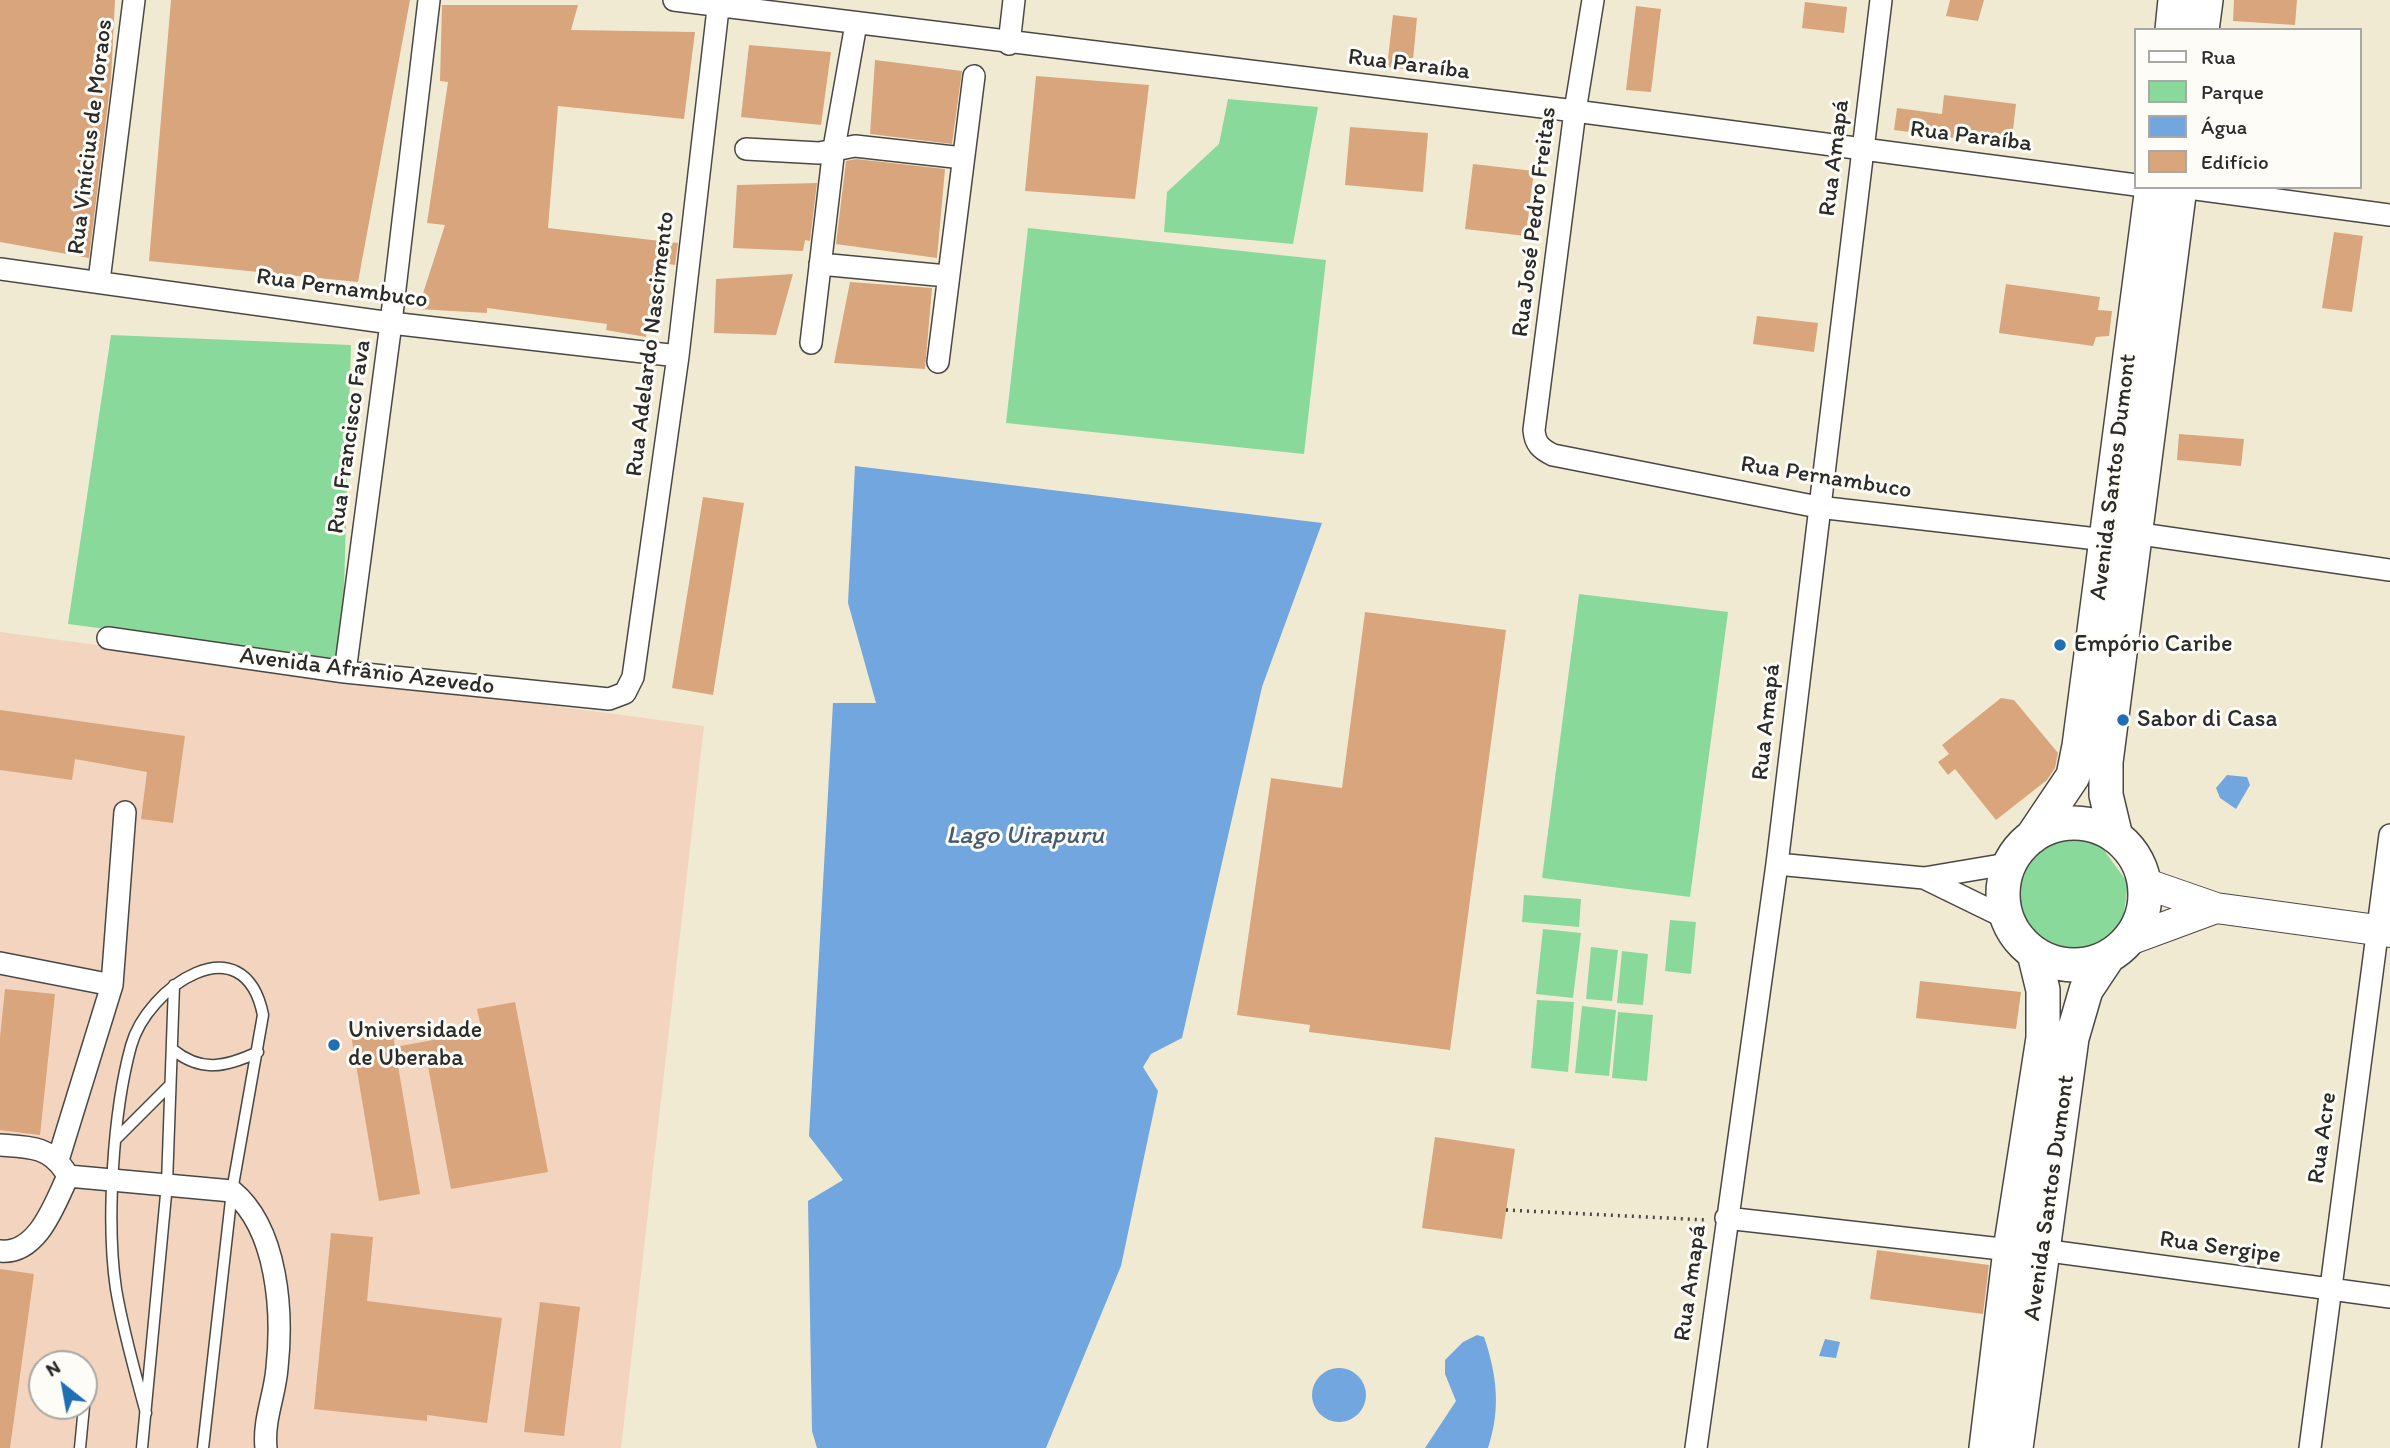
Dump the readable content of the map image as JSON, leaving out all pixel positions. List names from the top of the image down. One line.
{"streets":{"main road":["Avenida Santos Dumont"],"street":["Rua Paraíba","Rua Vinícius de Moraos","Rua Amapá","Rua José Pedro Freitas","Rua Pernambuco","Rua Adelardo Nascimento","Rua Francisco Fava","Avenida Afrânio Azevedo","Rua Acre","Rua Sergipe"]},"crossings":[["Rua Paraíba","Rua Amapá"],["Rua Paraíba","Rua José Pedro Freitas"],["Rua Paraíba","Rua Adelardo Nascimento"],["Rua Vinícius de Moraos","Rua Pernambuco"],["Rua Amapá","Rua Pernambuco"],["Rua Amapá","Rua Sergipe"],["Rua José Pedro Freitas","Rua Pernambuco"],["Rua Pernambuco","Rua Adelardo Nascimento"],["Rua Pernambuco","Rua Francisco Fava"],["Rua Pernambuco","Avenida Santos Dumont"],["Rua Adelardo Nascimento","Avenida Afrânio Azevedo"],["Rua Francisco Fava","Avenida Afrânio Azevedo"],["Avenida Santos Dumont","Rua Sergipe"],["Rua Acre","Rua Sergipe"]],"water":["Lago Uirapuru"],"places":["Empório Caribe","Sabor di Casa","Universidade de Uberaba"],"legend":["Rua","Parque","Água","Edifício"],"north":"top left"}
